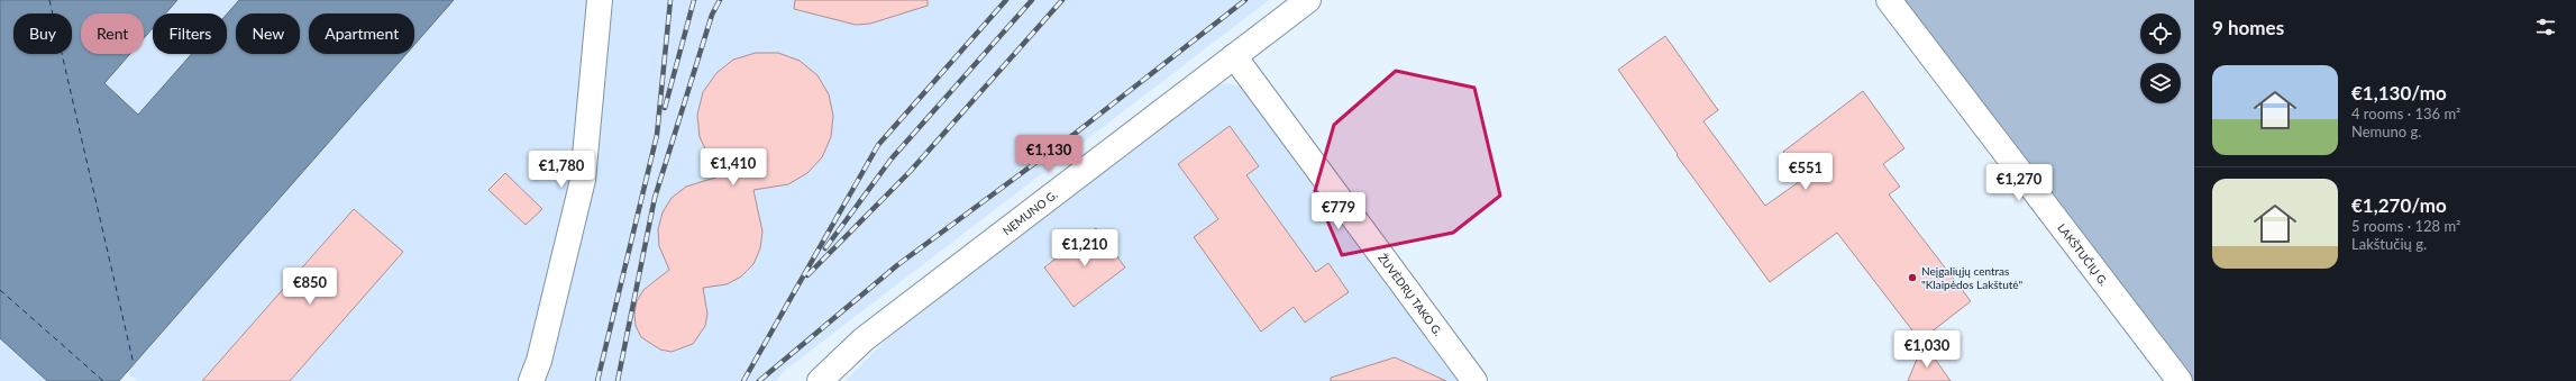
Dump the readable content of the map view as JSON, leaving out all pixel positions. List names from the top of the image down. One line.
{"streets":{"street":["NEMUNO G.","LAKŠTUČIŲ G.","ŽUVĖDRŲ TAKO G."]},"crossings":[["NEMUNO G.","ŽUVĖDRŲ TAKO G."]],"places":["Neįgaliųjų centras \"Klaipėdos Lakštutė\""],"page":{"heading":"9 homes","chip":["Buy","Rent","Filters","New","Apartment"],"list":[{"name":"€1,130/mo","note":"4 rooms · 136 m² · Nemuno g."},{"name":"€1,270/mo","note":"5 rooms · 128 m² · Lakštučių g."}],"price":["€1,130","€1,410","€1,780","€551","€1,270","€779","€1,210","€850","€1,030"]}}
